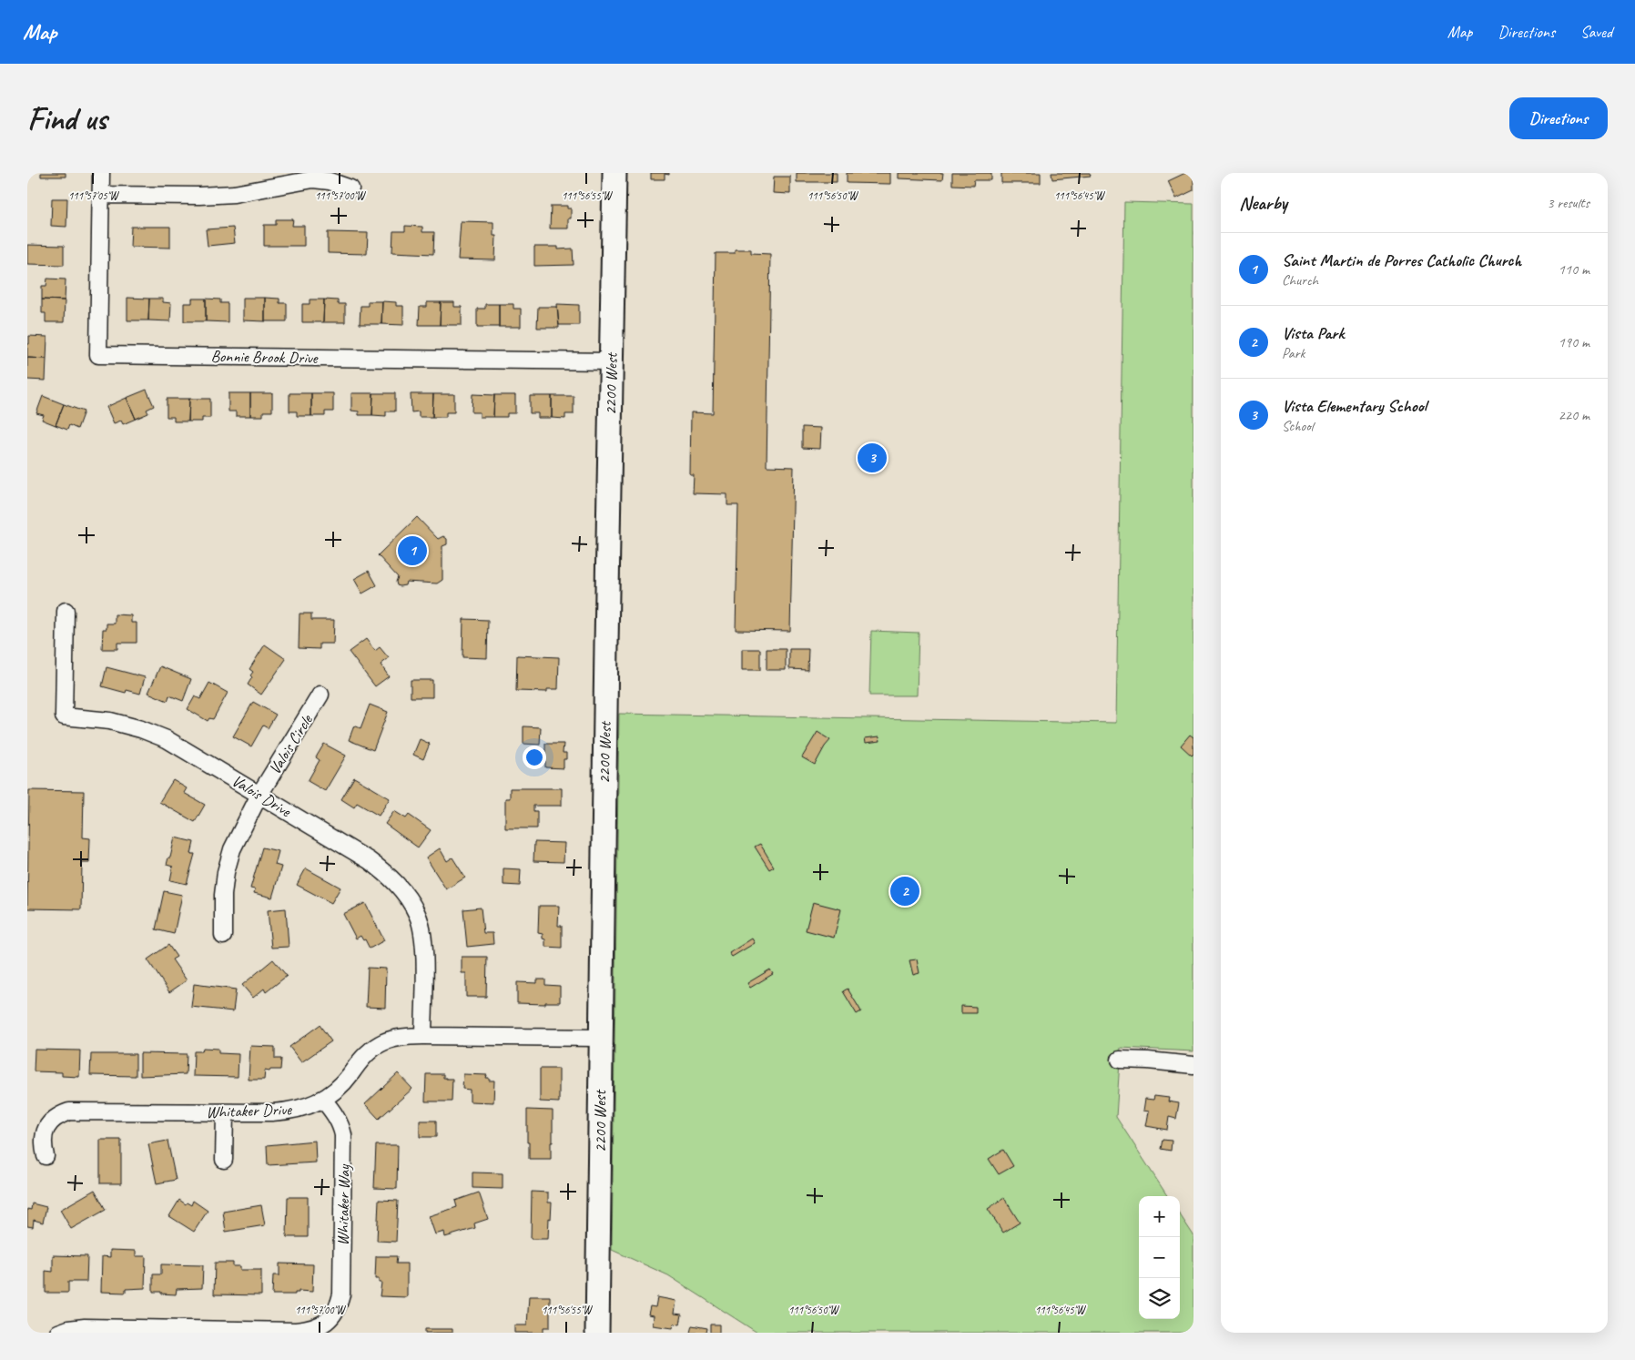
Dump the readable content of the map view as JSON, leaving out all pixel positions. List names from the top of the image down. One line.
{"streets":{"street":["Bonnie Brook Drive","2200 West","Valois Circle","Valois Drive","Whitaker Drive","Whitaker Way"]},"crossings":[["Bonnie Brook Drive","2200 West"],["2200 West","Whitaker Drive"],["Valois Circle","Valois Drive"],["Valois Drive","Whitaker Drive"],["Whitaker Drive","Whitaker Way"]],"page":{"header":"Map","nav":["Map","Directions","Saved"],"buttons":"Directions","title":"Find us","heading":["Nearby","3 results"],"list":[{"mark":"1","name":"Saint Martin de Porres Catholic Church","note":"Church","value":"110 m"},{"mark":"2","name":"Vista Park","note":"Park","value":"190 m"},{"mark":"3","name":"Vista Elementary School","note":"School","value":"220 m"}],"pins":["3","1","2"],"map_buttons":["+","−"]},"coordinates":["111°57'05\"W","111°57'00\"W","111°56'55\"W","111°56'50\"W","111°56'45\"W"]}
